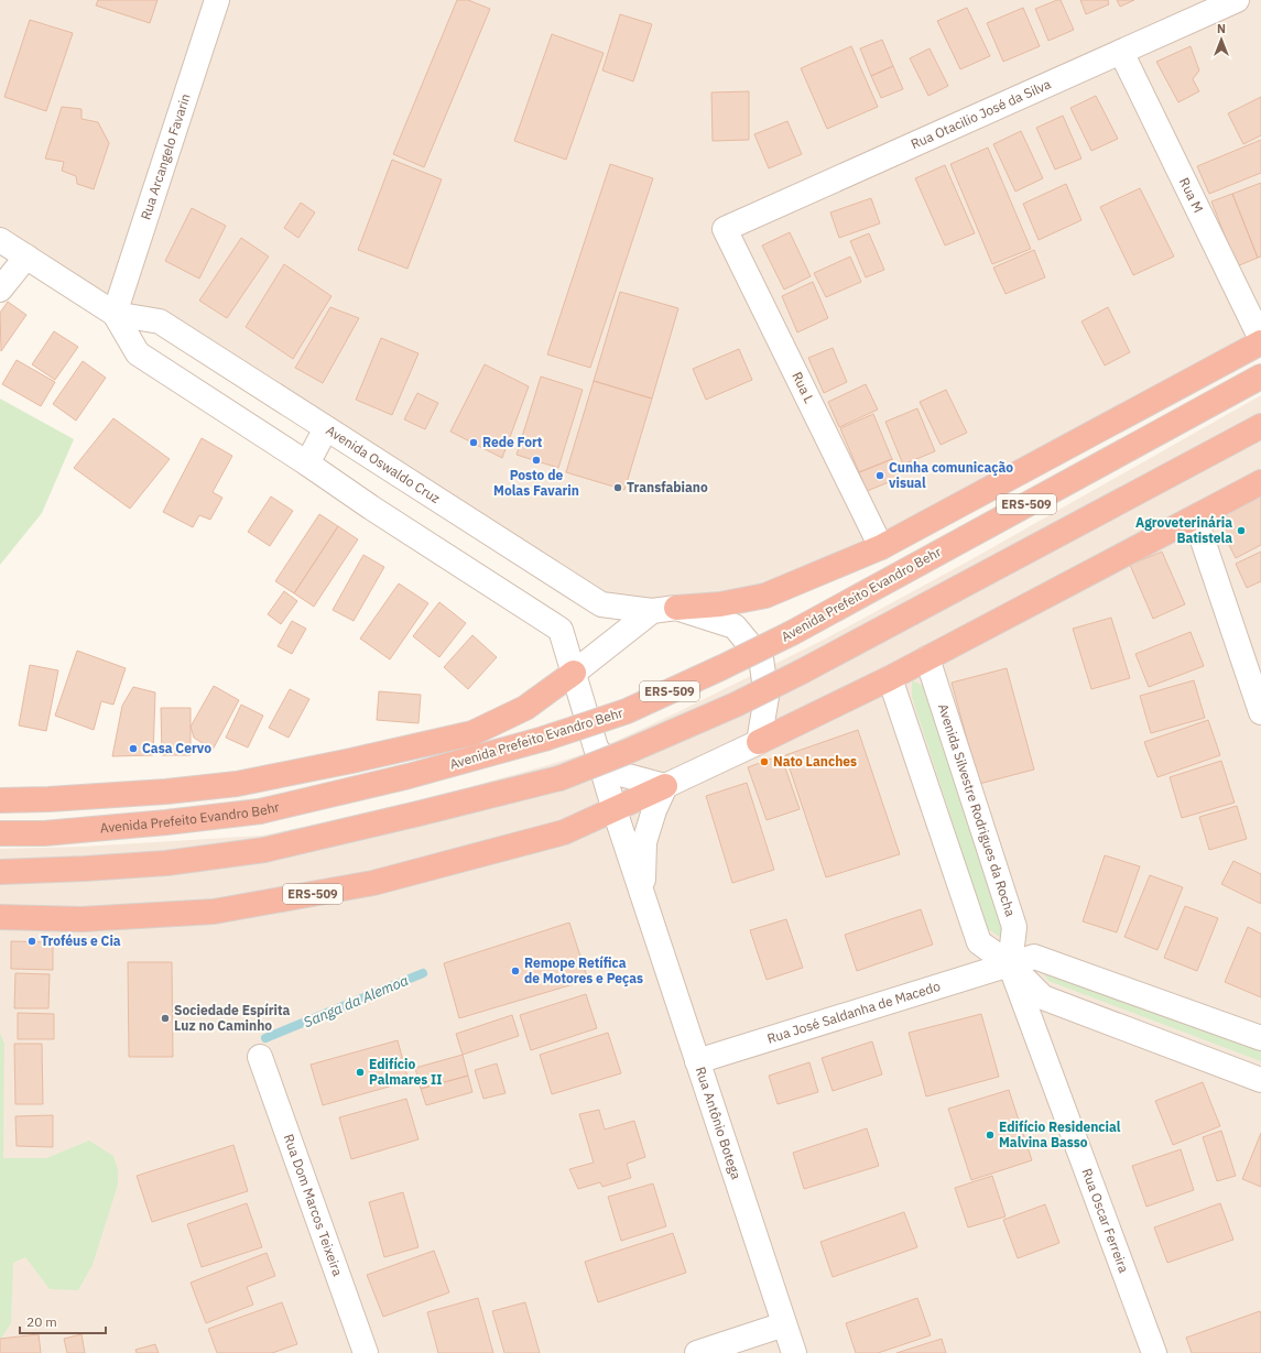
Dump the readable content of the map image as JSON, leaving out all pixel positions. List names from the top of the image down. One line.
{"streets":{"highway":["ERS-509","Avenida Prefeito Evandro Behr"],"street":["Rua Otacilio José da Silva","Rua Arcangelo Favarin","Rua M","Rua L","Avenida Oswaldo Cruz","Avenida Silvestre Rodrigues da Rocha","Rua José Saldanha de Macedo","Rua Antônio Botega","Rua Dom Marcos Teixeira","Rua Oscar Ferreira"]},"crossings":[["Rua Otacilio José da Silva","Rua M"],["Rua Otacilio José da Silva","Rua L"],["Rua Arcangelo Favarin","Avenida Oswaldo Cruz"],["Rua L","ERS-509"],["Avenida Oswaldo Cruz","ERS-509"],["Avenida Oswaldo Cruz","Rua Antônio Botega"],["ERS-509","Avenida Silvestre Rodrigues da Rocha"],["ERS-509","Rua Antônio Botega"],["Avenida Silvestre Rodrigues da Rocha","Rua José Saldanha de Macedo"],["Avenida Silvestre Rodrigues da Rocha","Rua Oscar Ferreira"],["Rua José Saldanha de Macedo","Rua Antônio Botega"],["Rua José Saldanha de Macedo","Rua Oscar Ferreira"]],"water":["Sanga da Alemoa"],"places":["Rede Fort","Posto de Molas Favarin","Cunha comunicação visual","Transfabiano","Agroveterinária Batistela","Casa Cervo","Nato Lanches","Troféus e Cia","Remope Retífica de Motores e Peças","Sociedade Espírita Luz no Caminho","Edifício Palmares II","Edifício Residencial Malvina Basso"],"scale_bar":"20 m","north":"top"}
